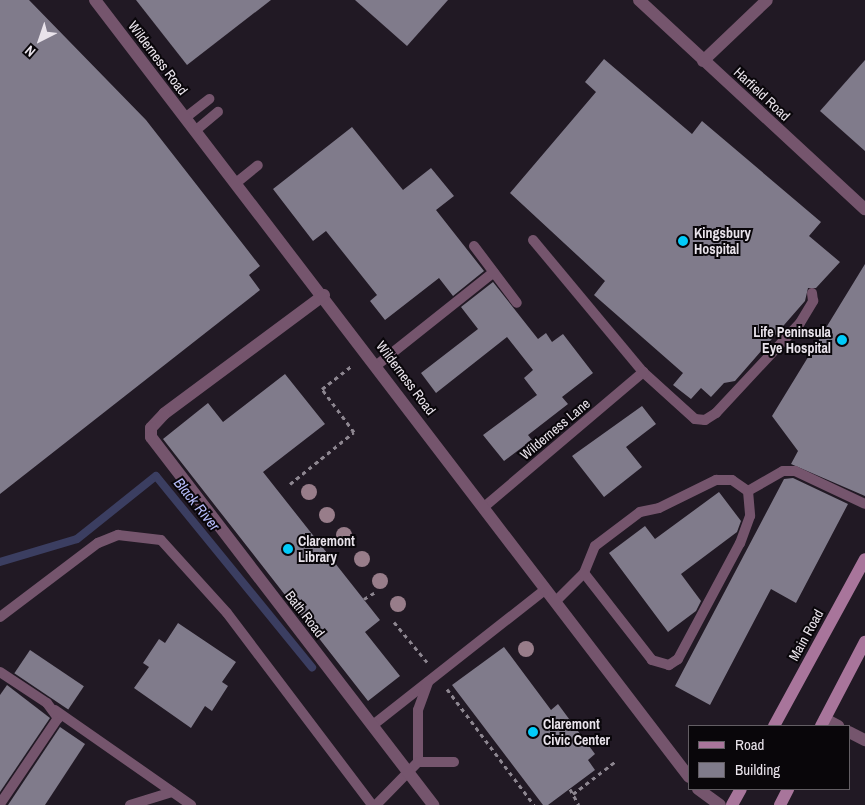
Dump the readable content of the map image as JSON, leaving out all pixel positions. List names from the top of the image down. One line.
{"streets":{"main road":["Main Road"],"street":["Wilderness Road","Harfield Road","Bath Road"],"lane":["Wilderness Lane"]},"crossings":[["Wilderness Road","Wilderness Lane"],["Wilderness Road","Bath Road"]],"water":["Black River"],"places":["Kingsbury Hospital","Life Peninsula Eye Hospital","Claremont Library","Claremont Civic Center"],"legend":["Road","Building"],"north":"bottom left"}
